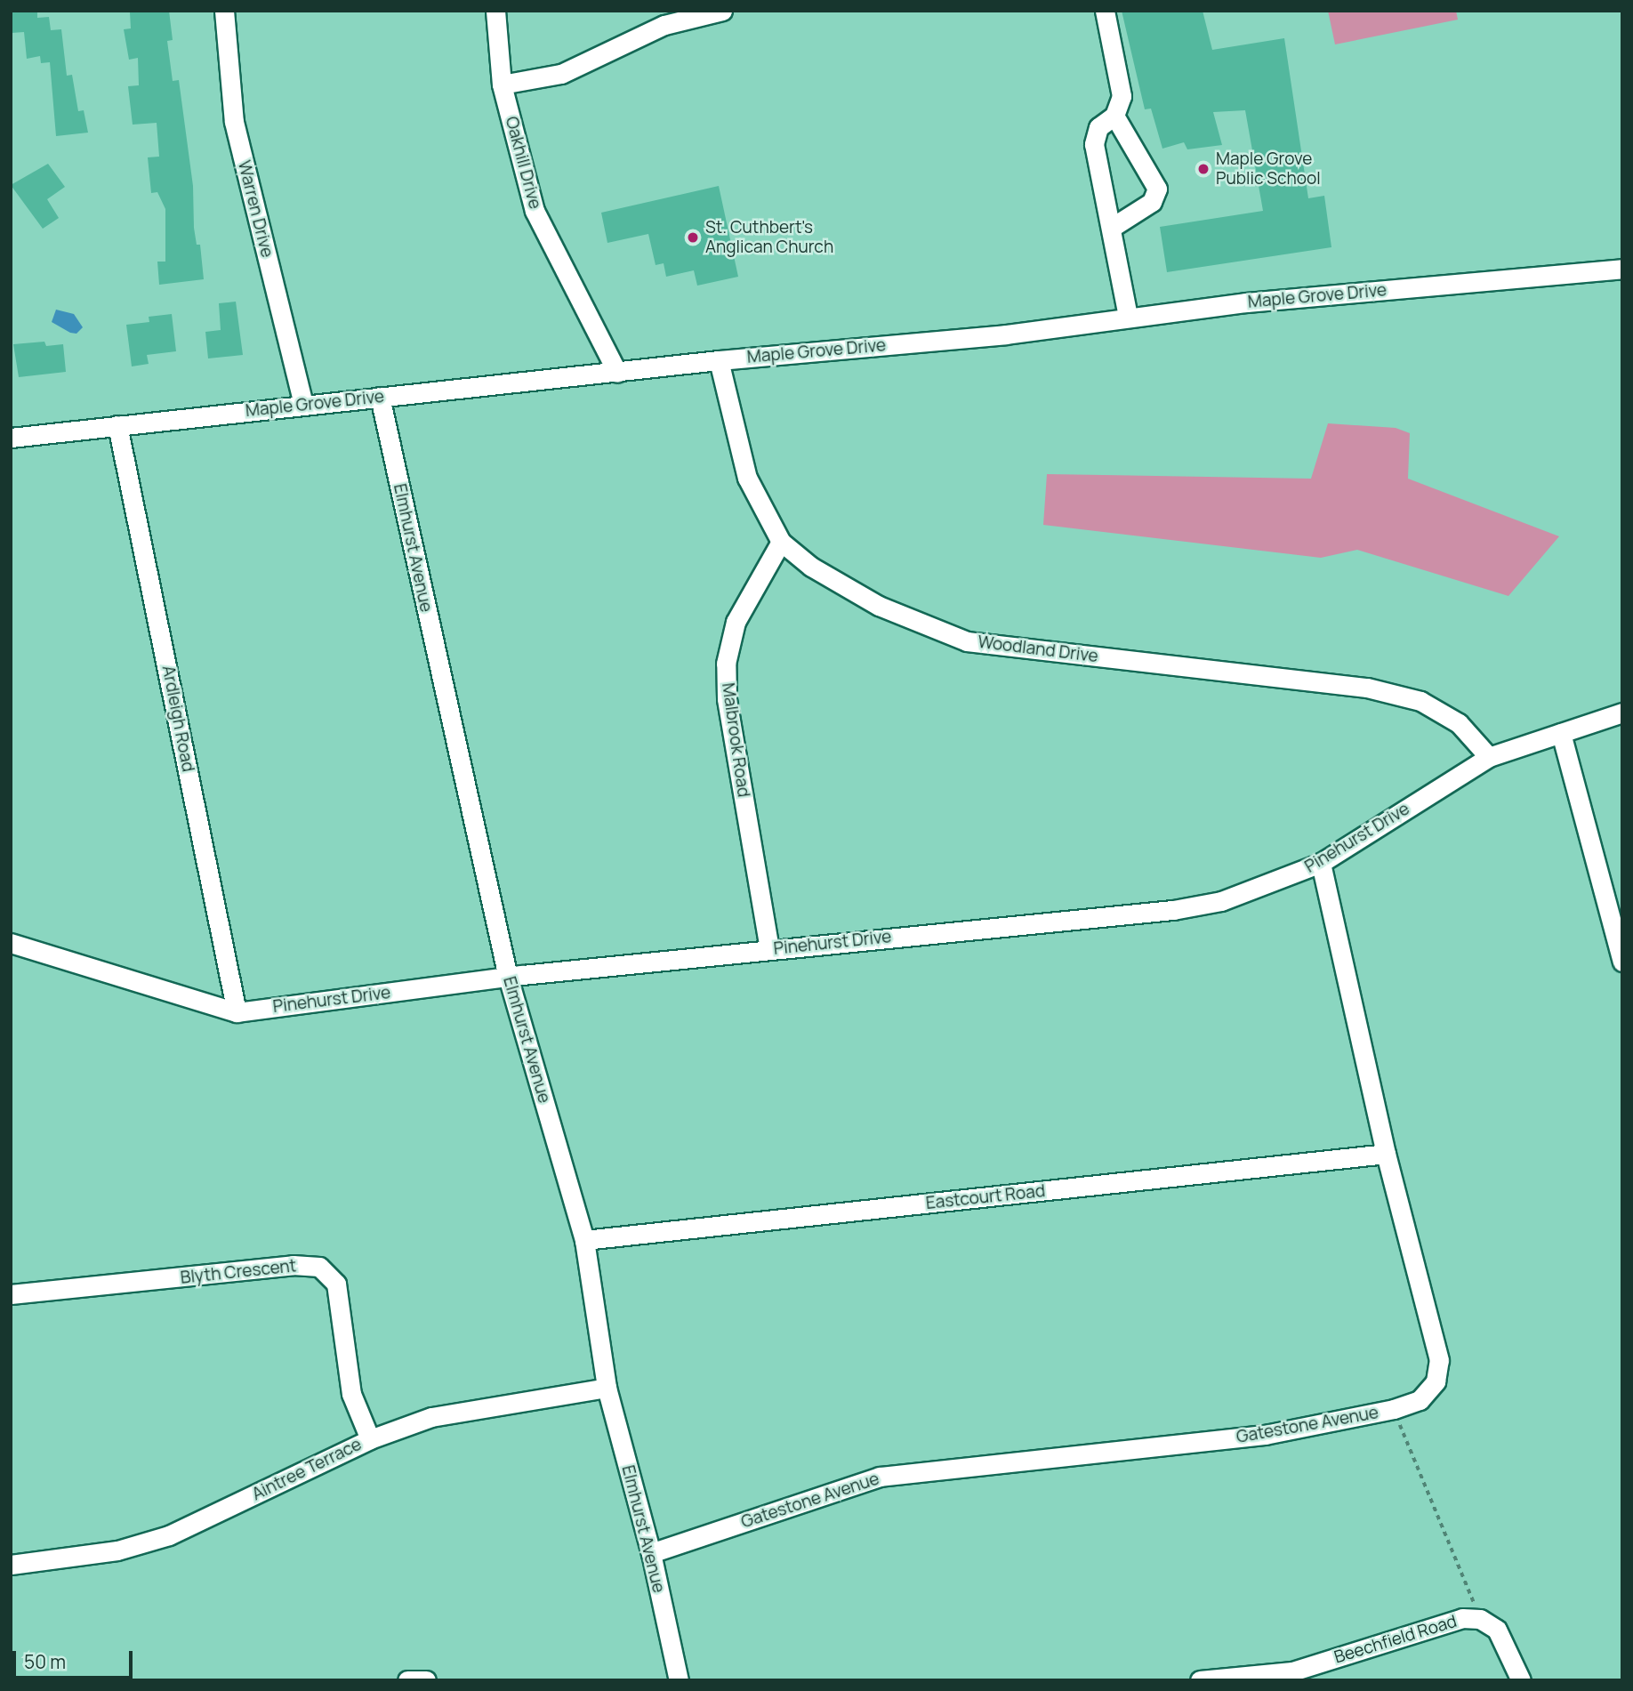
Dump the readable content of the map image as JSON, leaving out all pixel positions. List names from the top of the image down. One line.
{"streets":{"street":["Oakhill Drive","Warren Drive","Maple Grove Drive","Elmhurst Avenue","Woodland Drive","Ardleigh Road","Malbrook Road","Pinehurst Drive","Eastcourt Road","Blyth Crescent","Gatestone Avenue","Aintree Terrace","Beechfield Road"]},"crossings":[["Oakhill Drive","Maple Grove Drive"],["Warren Drive","Maple Grove Drive"],["Maple Grove Drive","Elmhurst Avenue"],["Maple Grove Drive","Woodland Drive"],["Maple Grove Drive","Ardleigh Road"],["Elmhurst Avenue","Pinehurst Drive"],["Elmhurst Avenue","Eastcourt Road"],["Elmhurst Avenue","Gatestone Avenue"],["Elmhurst Avenue","Aintree Terrace"],["Woodland Drive","Malbrook Road"],["Woodland Drive","Pinehurst Drive"],["Ardleigh Road","Pinehurst Drive"],["Malbrook Road","Pinehurst Drive"],["Pinehurst Drive","Gatestone Avenue"],["Eastcourt Road","Gatestone Avenue"],["Blyth Crescent","Aintree Terrace"]],"places":["Maple Grove Public School","St. Cuthbert's Anglican Church"],"scale_bar":"50 m"}
